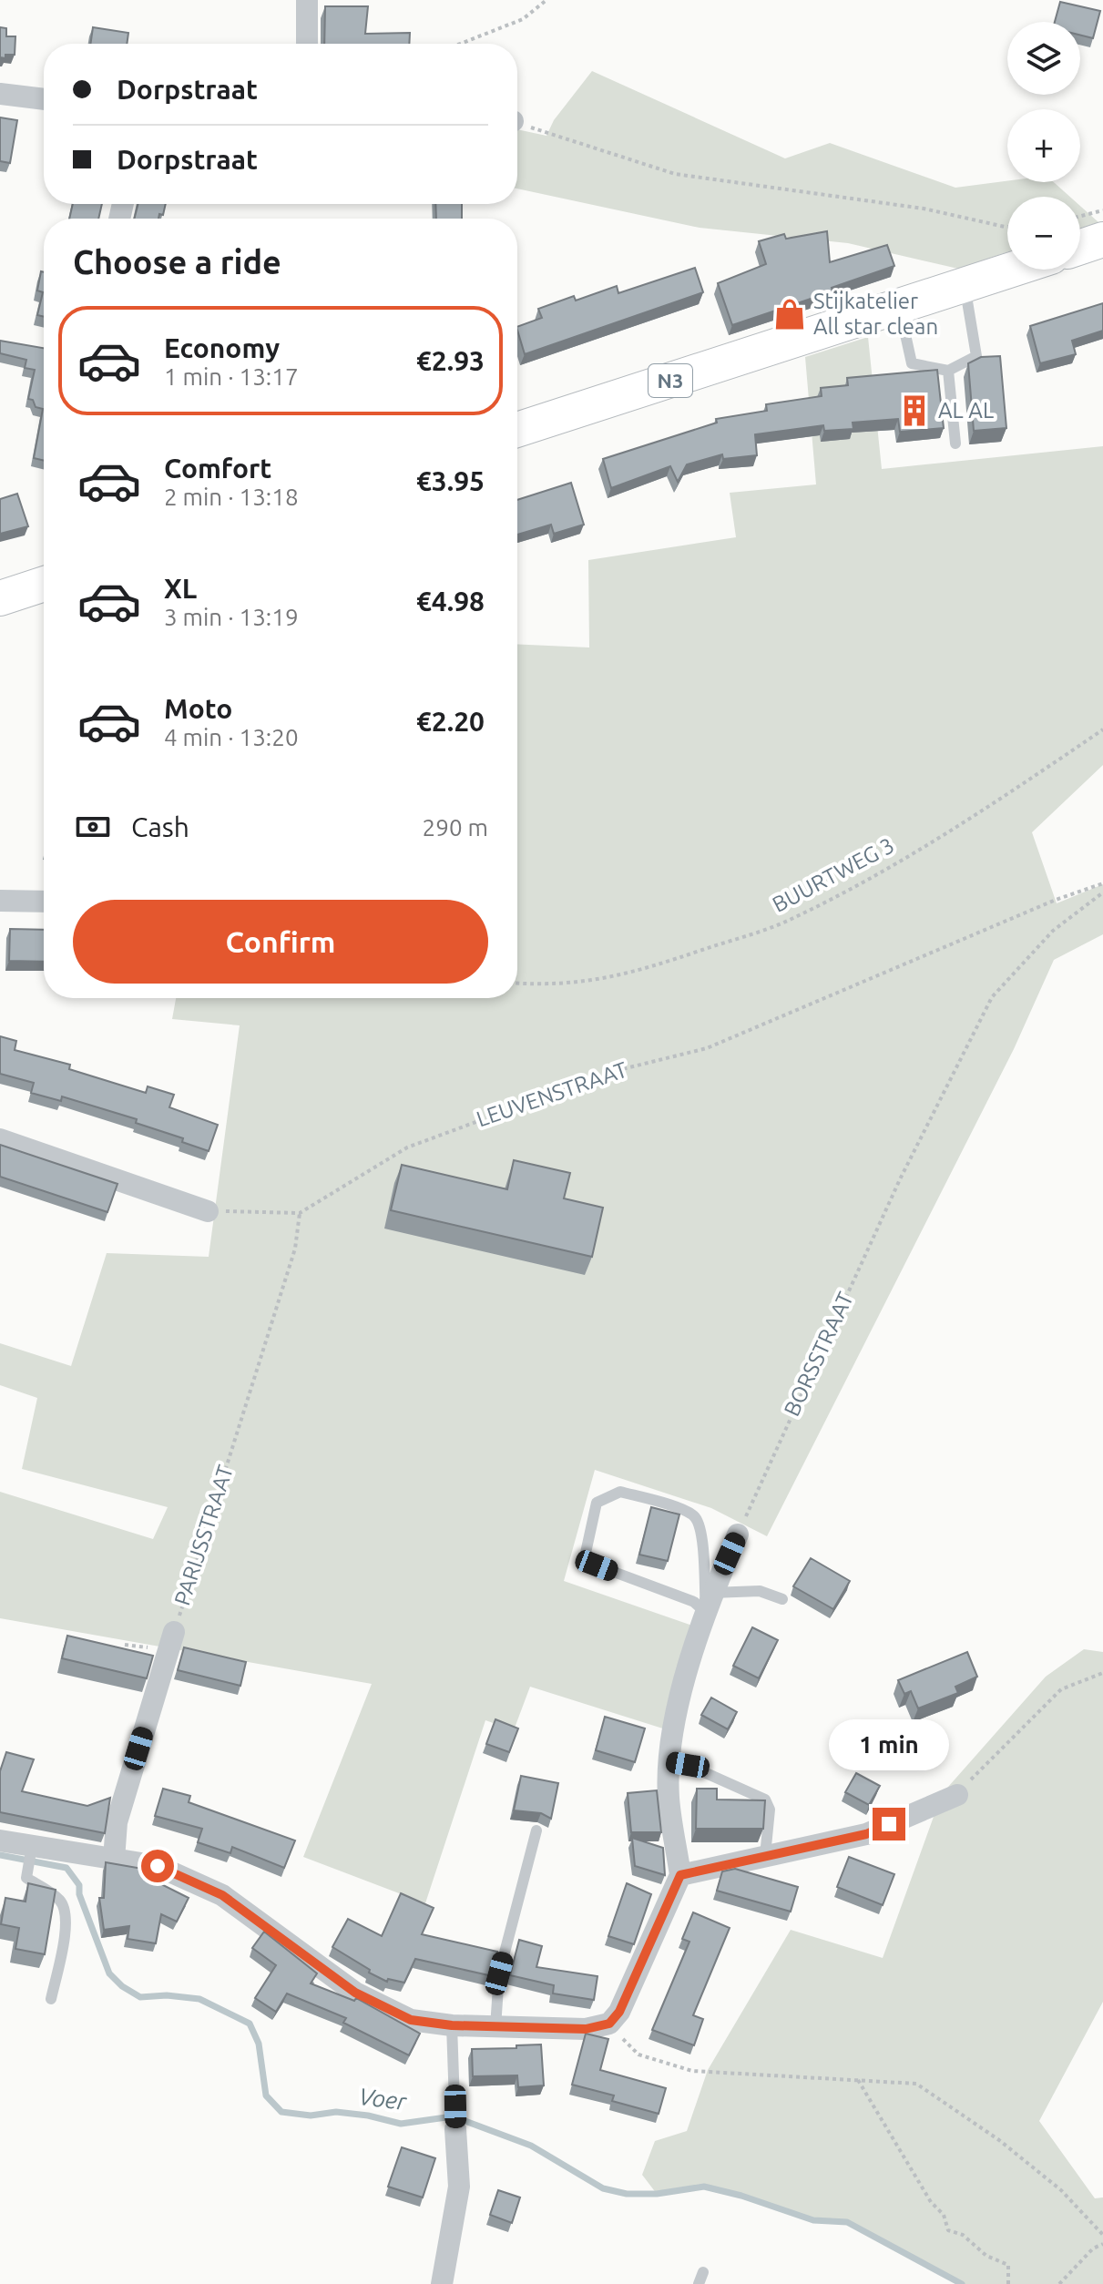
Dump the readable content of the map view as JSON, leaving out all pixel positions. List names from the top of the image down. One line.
{"streets":{"main road":["N3"],"street":["PARIJSSTRAAT"],"path":["BUURTWEG 3","LEUVENSTRAAT","BORSSTRAAT"]},"crossings":[["LEUVENSTRAAT","PARIJSSTRAAT"]],"water":["Voer"],"places":{"shop":["Stijkatelier All star clean"],"building":["AL AL"]},"page":{"map_buttons":["+","−"],"banner":["Dorpstraat","Dorpstraat"],"heading":"Choose a ride","list":[{"name":"Economy","note":"1 min · 13:17","value":"€2.93"},{"name":"Comfort","note":"2 min · 13:18","value":"€3.95"},{"name":"XL","note":"3 min · 13:19","value":"€4.98"},{"name":"Moto","note":"4 min · 13:20","value":"€2.20"}],"pay":["Cash","290 m"],"buttons":"Confirm","bubble":"1 min"}}
